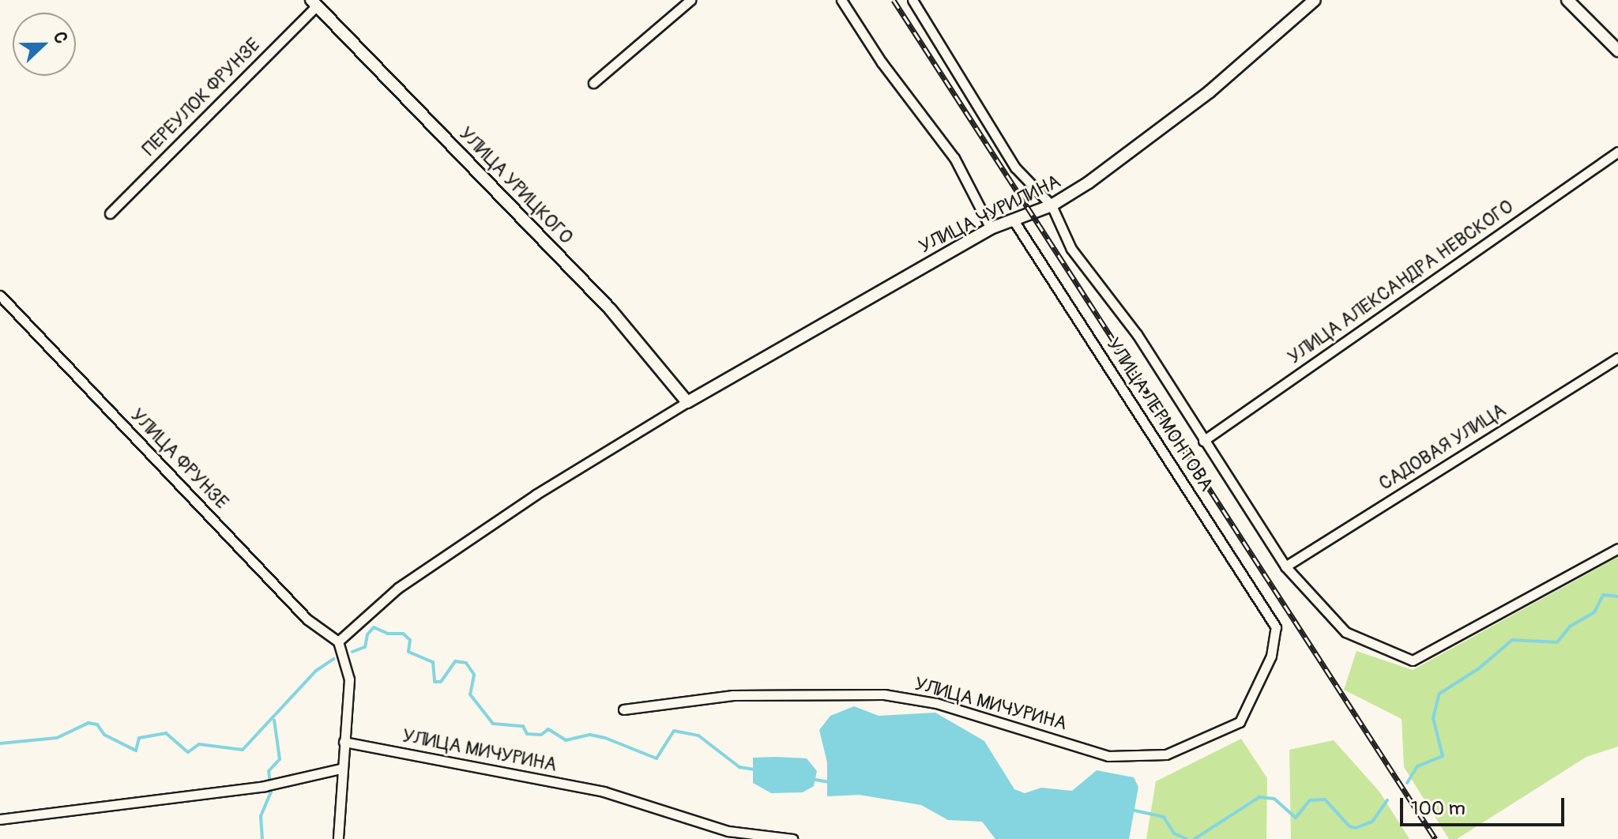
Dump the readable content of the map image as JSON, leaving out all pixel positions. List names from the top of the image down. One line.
{"streets":{"street":["ПЕРЕУЛОК ФРУНЗЕ","УЛИЦА УРИЦКОГО","УЛИЦА ЧУРИЛИНА","УЛИЦА АЛЕКСАНДРА НЕВСКОГО","УЛИЦА ЛЕРМОНТОВА","САДОВАЯ УЛИЦА","УЛИЦА ФРУНЗЕ","УЛИЦА МИЧУРИНА"]},"crossings":[["ПЕРЕУЛОК ФРУНЗЕ","УЛИЦА УРИЦКОГО"],["УЛИЦА УРИЦКОГО","УЛИЦА ЧУРИЛИНА"],["УЛИЦА ЧУРИЛИНА","УЛИЦА ЛЕРМОНТОВА"],["УЛИЦА ЛЕРМОНТОВА","УЛИЦА МИЧУРИНА"]],"scale_bar":"100 m","north":"right"}
